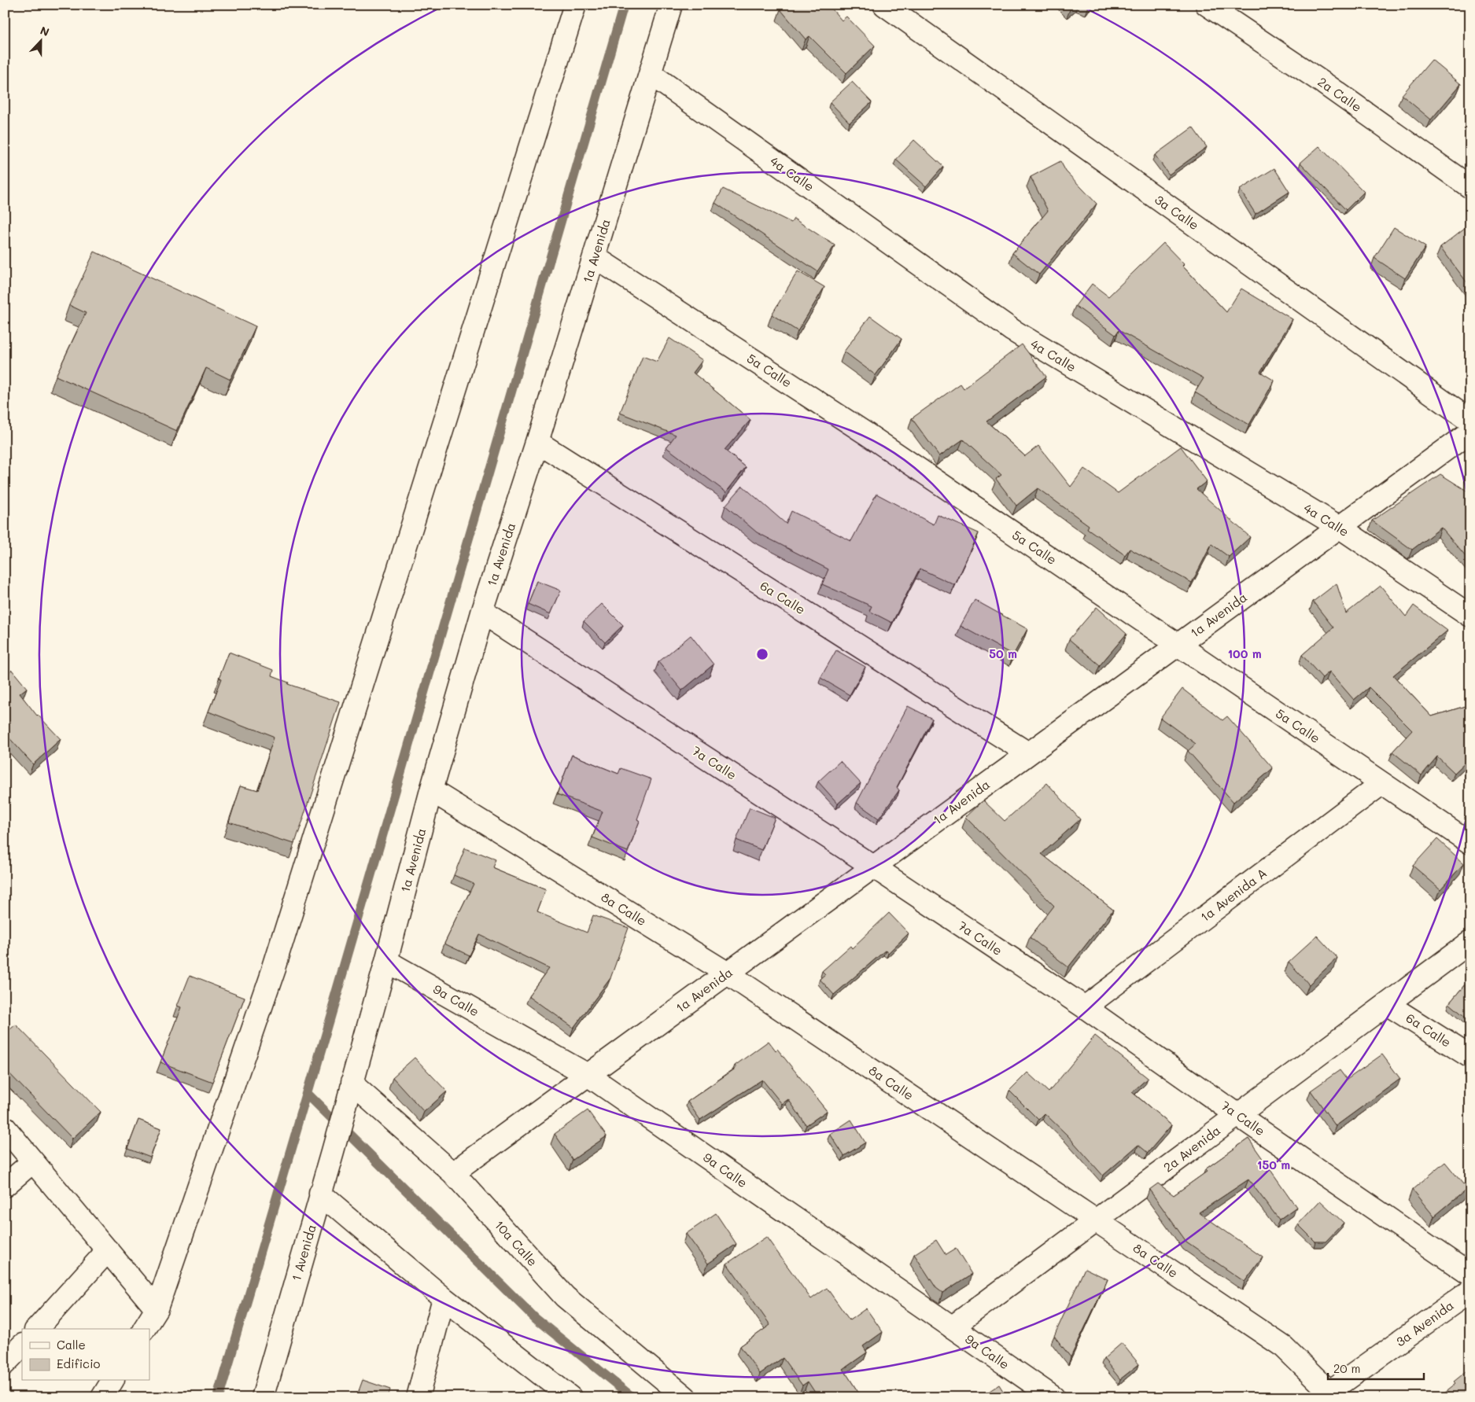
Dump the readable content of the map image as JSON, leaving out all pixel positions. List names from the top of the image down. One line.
{"streets":{"street":["2a Calle","4a Calle","3a Calle","1a Avenida","5a Calle","6a Calle","7a Calle","1a Avenida A","8a Calle","9a Calle","2a Avenida","10a Calle","1 Avenida","3a Avenida"]},"crossings":[["4a Calle","1a Avenida"],["1a Avenida","5a Calle"],["1a Avenida","6a Calle"],["1a Avenida","7a Calle"],["1a Avenida","8a Calle"],["1a Avenida","9a Calle"],["1a Avenida","10a Calle"],["1a Avenida","1 Avenida"],["5a Calle","1a Avenida A"],["6a Calle","2a Avenida"],["7a Calle","1a Avenida A"],["7a Calle","2a Avenida"],["8a Calle","2a Avenida"],["8a Calle","3a Avenida"],["9a Calle","2a Avenida"]],"legend":["Calle","Edificio"],"scale_bar":"20 m","north":"top","rings":["50 m","100 m","150 m"]}
